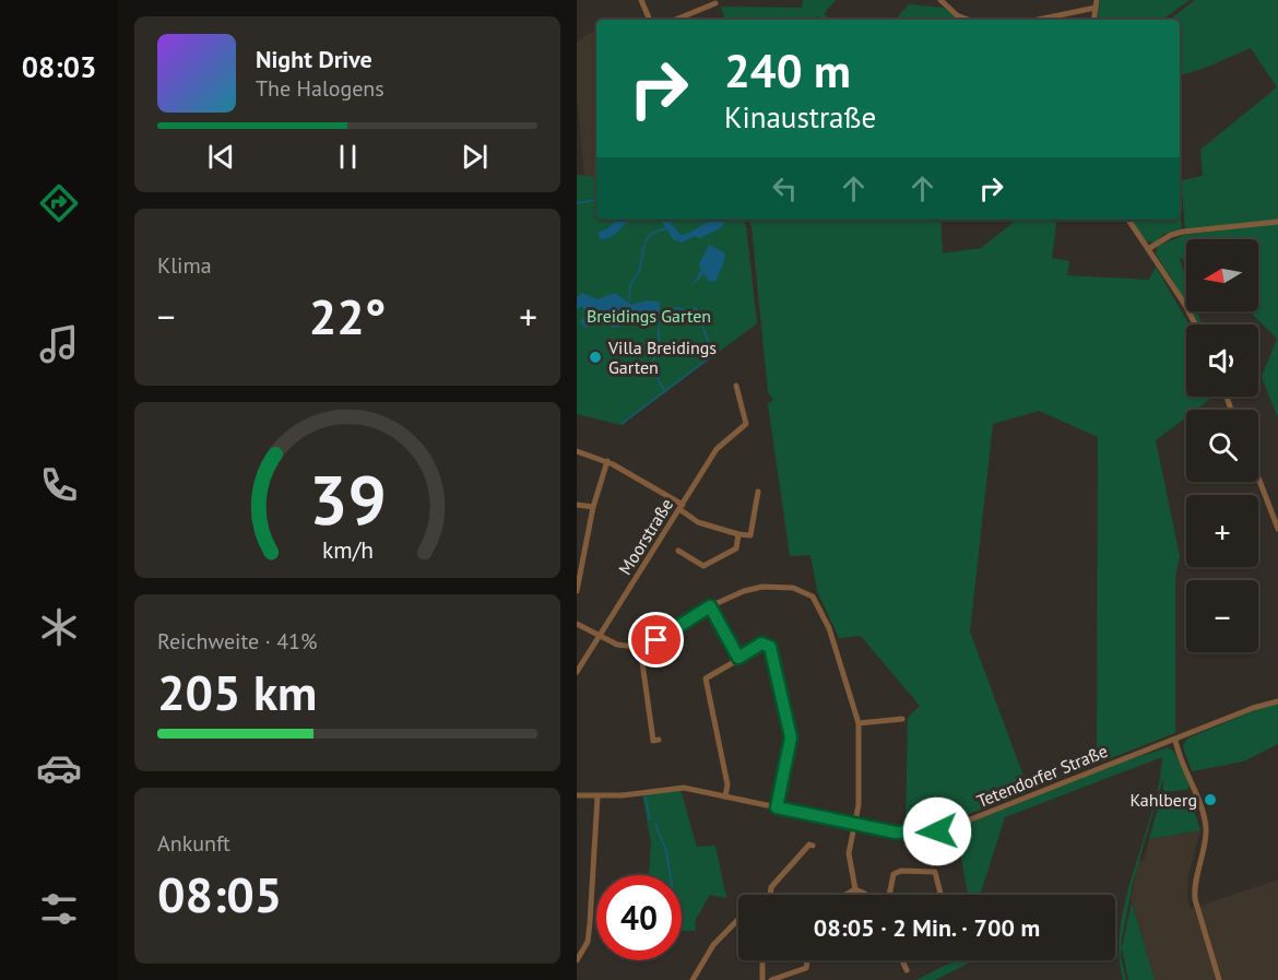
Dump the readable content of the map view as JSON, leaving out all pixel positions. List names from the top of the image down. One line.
{"streets":{"street":["Moorstraße","Tetendorfer Straße"]},"parks":["Breidings Garten"],"places":["Villa Breidings Garten","Kahlberg"],"north":"left","page":{"tabs":"08:03","turn":["240 m","Kinaustraße"],"song":["Night Drive","The Halogens"],"tile":["Klima",["Reichweite · 41%","205 km"],["Ankunft","08:05"]],"map_buttons":["+","−"],"heat":["−","22°","+"],"limit":"40","trip":"08:05 · 2 Min. · 700 m","gauge":["39","km/h"]}}
